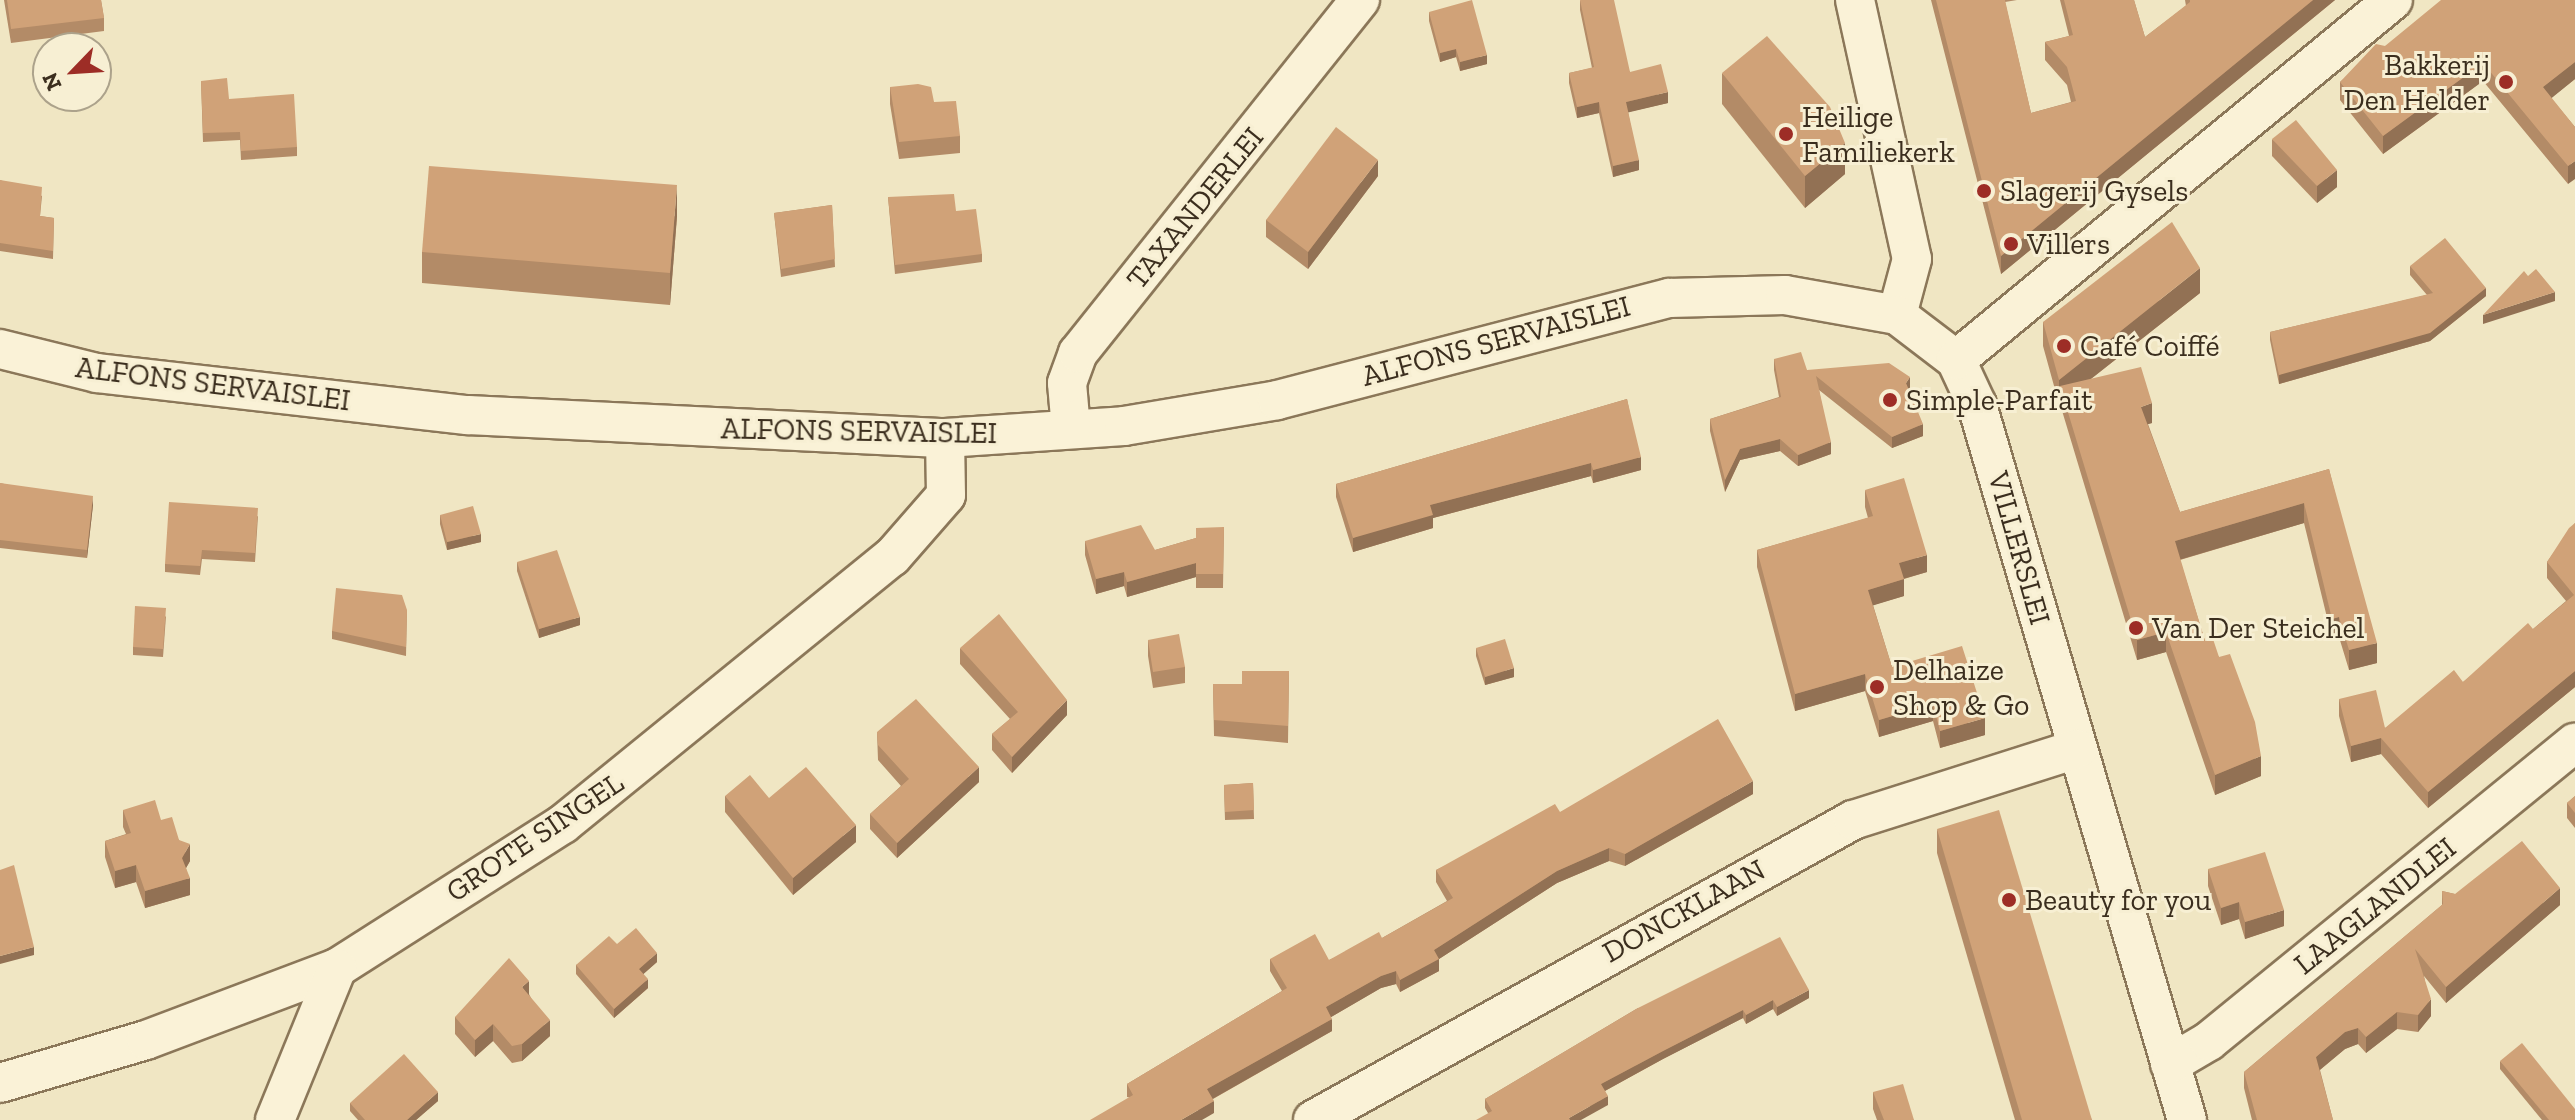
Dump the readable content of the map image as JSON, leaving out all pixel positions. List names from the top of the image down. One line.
{"streets":{"street":["TAXANDERLEI","ALFONS SERVAISLEI","VILLERSLEI","GROTE SINGEL","LAAGLANDLEI","DONCKLAAN"]},"crossings":[["TAXANDERLEI","ALFONS SERVAISLEI"],["ALFONS SERVAISLEI","VILLERSLEI"],["ALFONS SERVAISLEI","GROTE SINGEL"],["VILLERSLEI","LAAGLANDLEI"],["VILLERSLEI","DONCKLAAN"]],"places":["Bakkerij Den Helder","Heilige Familiekerk","Slagerij Gysels","Villers","Café Coiffé","Simple-Parfait","Van Der Steichel","Delhaize Shop & Go","Beauty for you"],"north":"bottom left"}
